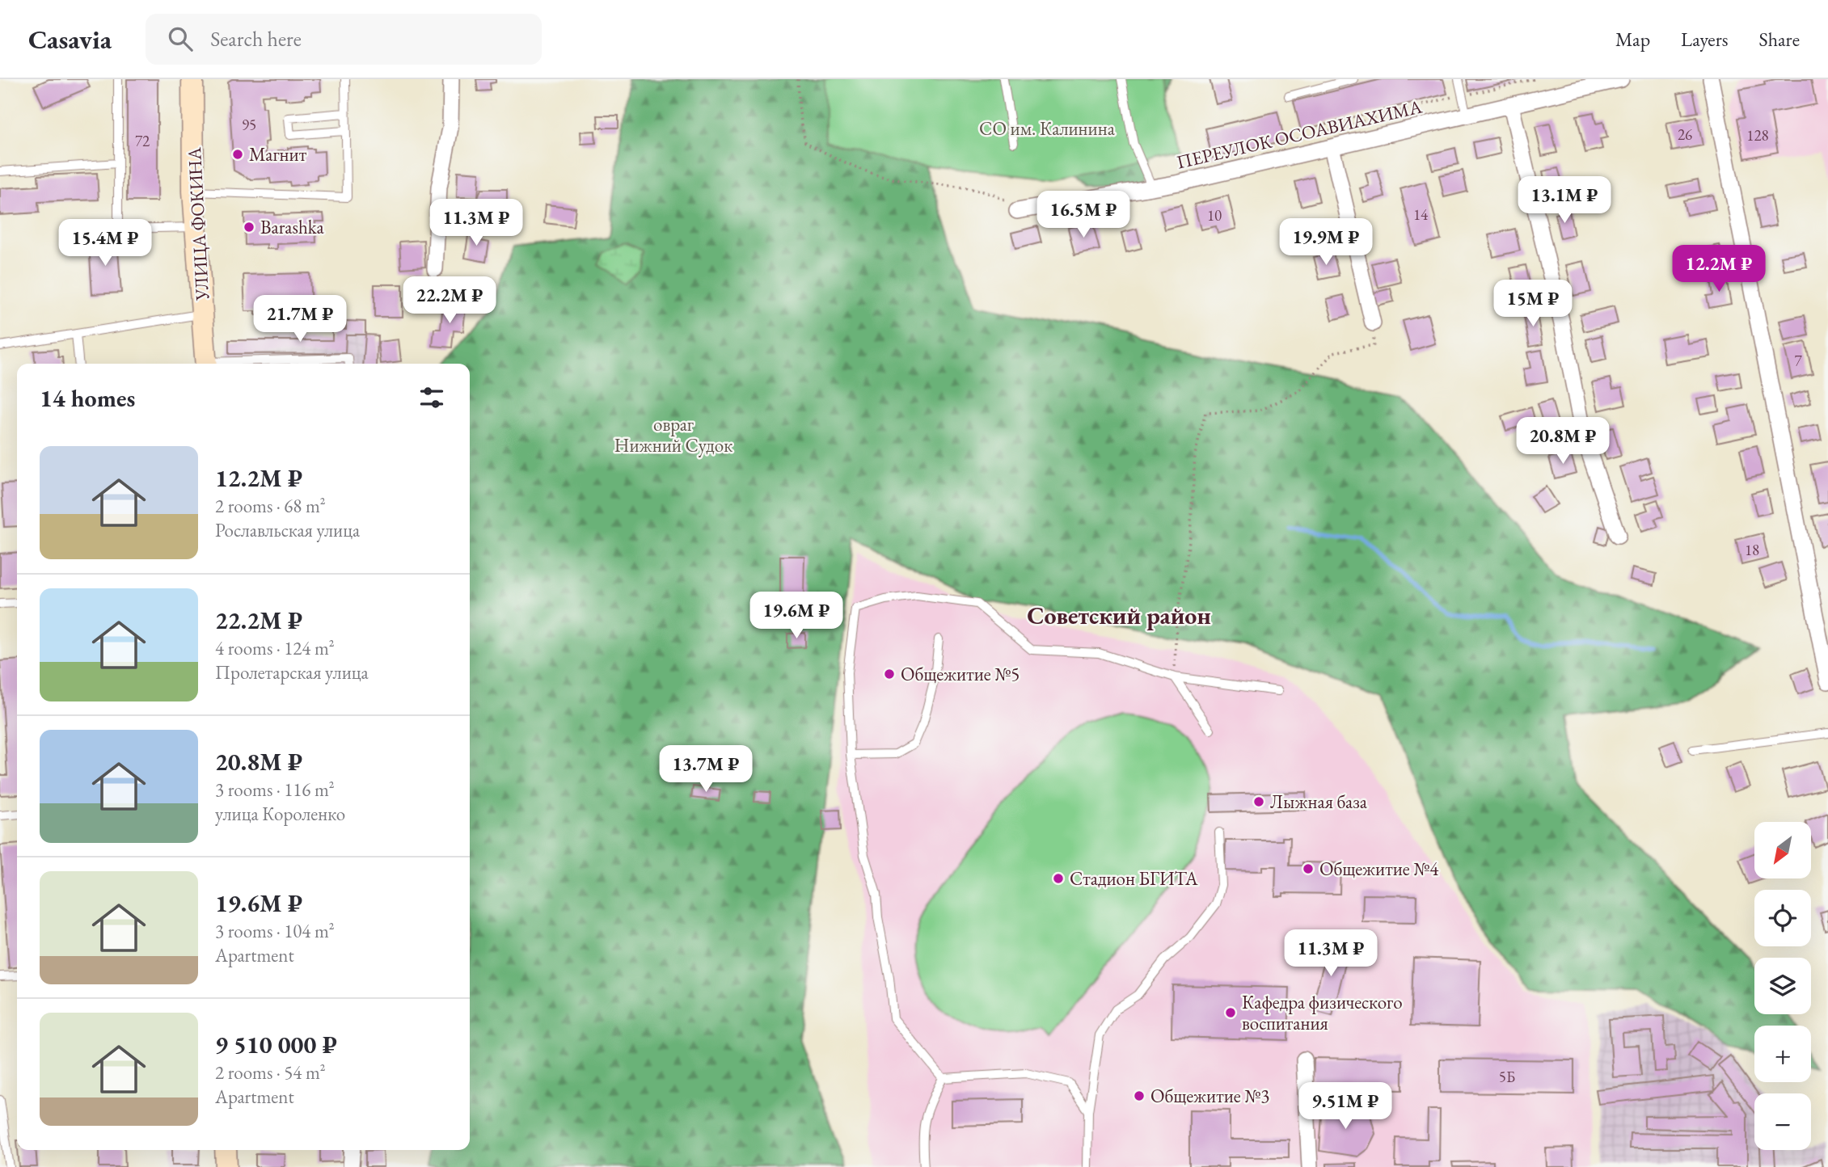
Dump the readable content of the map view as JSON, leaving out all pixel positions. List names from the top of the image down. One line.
{"streets":{"main road":["УЛИЦА ФОКИНА"],"street":["ПЕРЕУЛОК ОСОАВИАХИМА"]},"districts":["Советский район"],"parks":["СО им. Калинина","овраг Нижний Судок"],"places":["Магнит","Barashka","Общежитие №5","Лыжная база","Общежитие №4","Стадион БГИТА","Кафедра физического воспитания","Общежитие №3"],"house_numbers":["95","26","128","72","14","10","7","18","5Б"],"north":"bottom left","page":{"header":"Casavia","search":"Search here","nav":["Map","Layers","Share"],"price":["13.1M ₽","16.5M ₽","11.3M ₽","19.9M ₽","15.4M ₽","12.2M ₽","22.2M ₽","15M ₽","21.7M ₽","20.8M ₽","19.6M ₽","13.7M ₽","11.3M ₽","9.51M ₽"],"heading":"14 homes","list":[{"name":"12.2M ₽","note":"2 rooms · 68 m² · Рославльская улица"},{"name":"22.2M ₽","note":"4 rooms · 124 m² · Пролетарская улица"},{"name":"20.8M ₽","note":"3 rooms · 116 m² · улица Короленко"},{"name":"19.6M ₽","note":"3 rooms · 104 m² · Apartment"},{"name":"9 510 000 ₽","note":"2 rooms · 54 m² · Apartment"}],"map_buttons":["+","−"]}}
